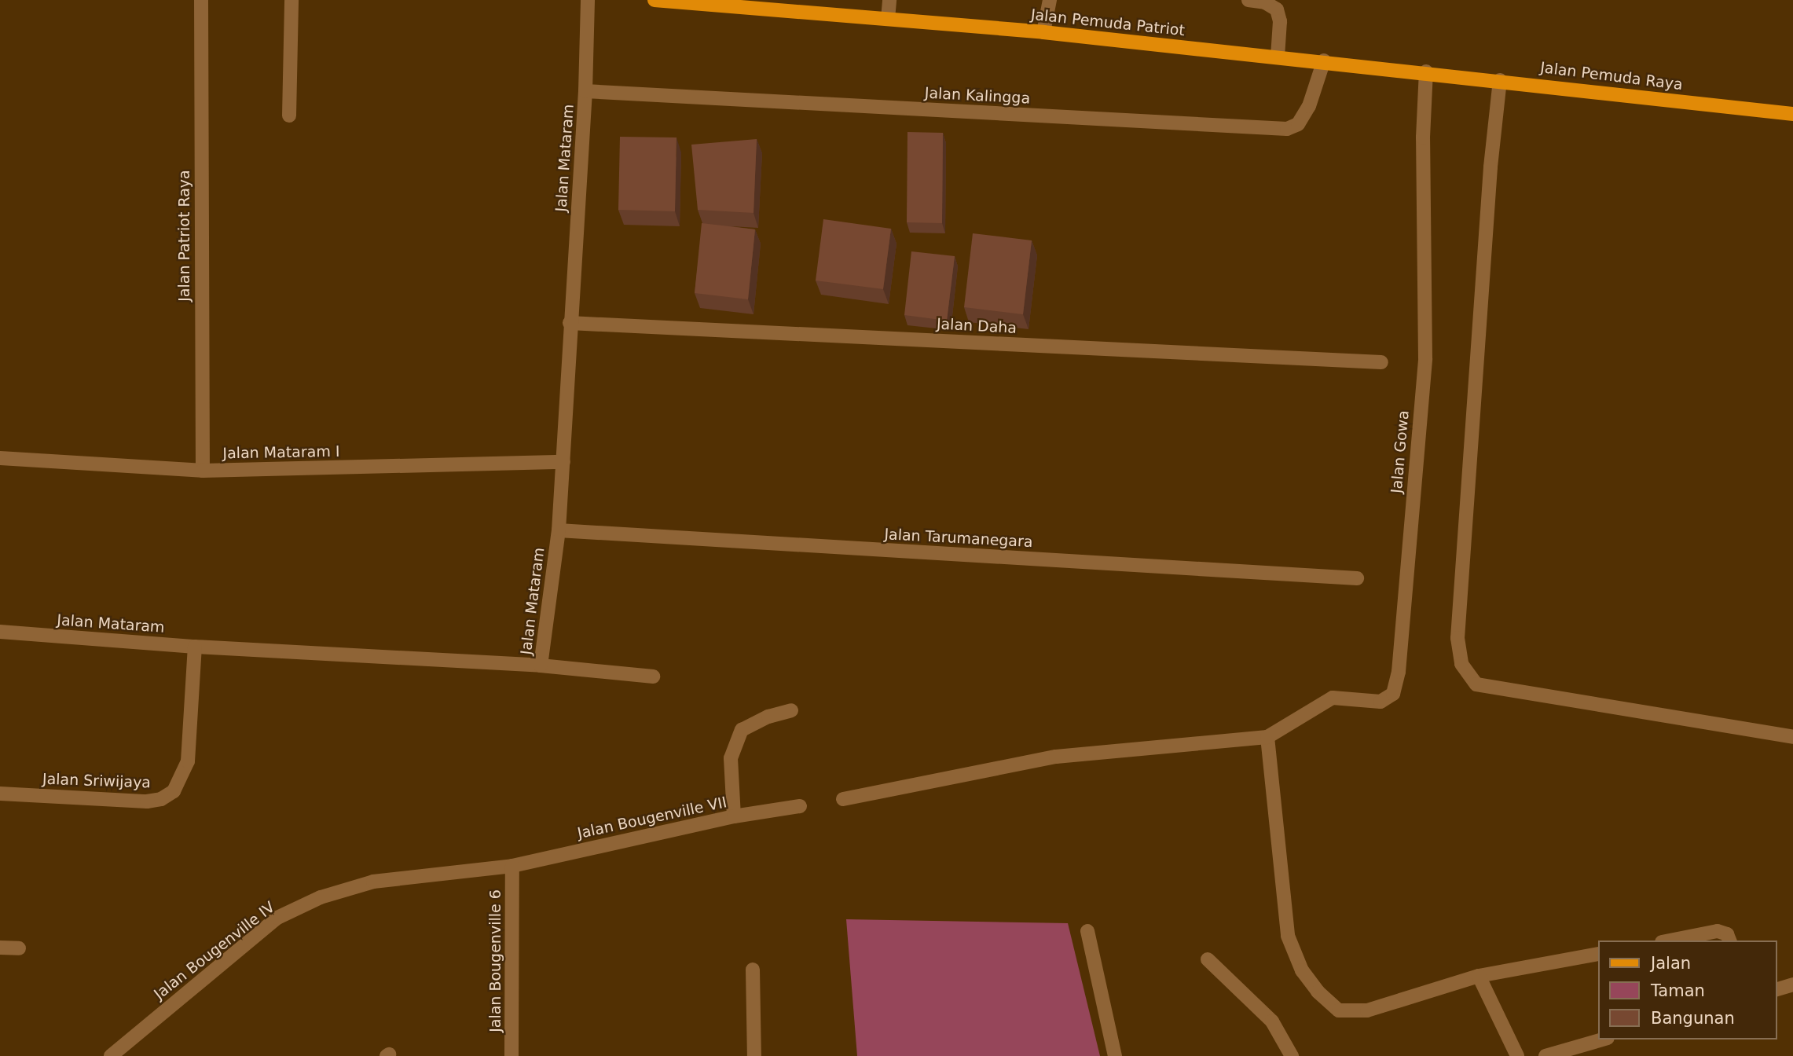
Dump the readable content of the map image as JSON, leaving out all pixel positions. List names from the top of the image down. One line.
{"streets":{"main road":["Jalan Pemuda Patriot","Jalan Pemuda Raya"],"street":["Jalan Kalingga","Jalan Mataram","Jalan Patriot Raya","Jalan Daha","Jalan Gowa","Jalan Mataram I","Jalan Tarumanegara","Jalan Sriwijaya","Jalan Bougenville VII","Jalan Bougenville IV","Jalan Bougenville 6"]},"crossings":[["Jalan Pemuda Patriot","Jalan Pemuda Raya"],["Jalan Pemuda Patriot","Jalan Kalingga"],["Jalan Pemuda Patriot","Jalan Gowa"],["Jalan Pemuda Raya","Jalan Gowa"],["Jalan Kalingga","Jalan Mataram"],["Jalan Mataram","Jalan Daha"],["Jalan Mataram","Jalan Mataram I"],["Jalan Mataram","Jalan Tarumanegara"],["Jalan Mataram","Jalan Sriwijaya"],["Jalan Patriot Raya","Jalan Mataram I"],["Jalan Bougenville VII","Jalan Bougenville IV"],["Jalan Bougenville VII","Jalan Bougenville 6"],["Jalan Bougenville IV","Jalan Bougenville 6"]],"legend":["Jalan","Taman","Bangunan"]}
